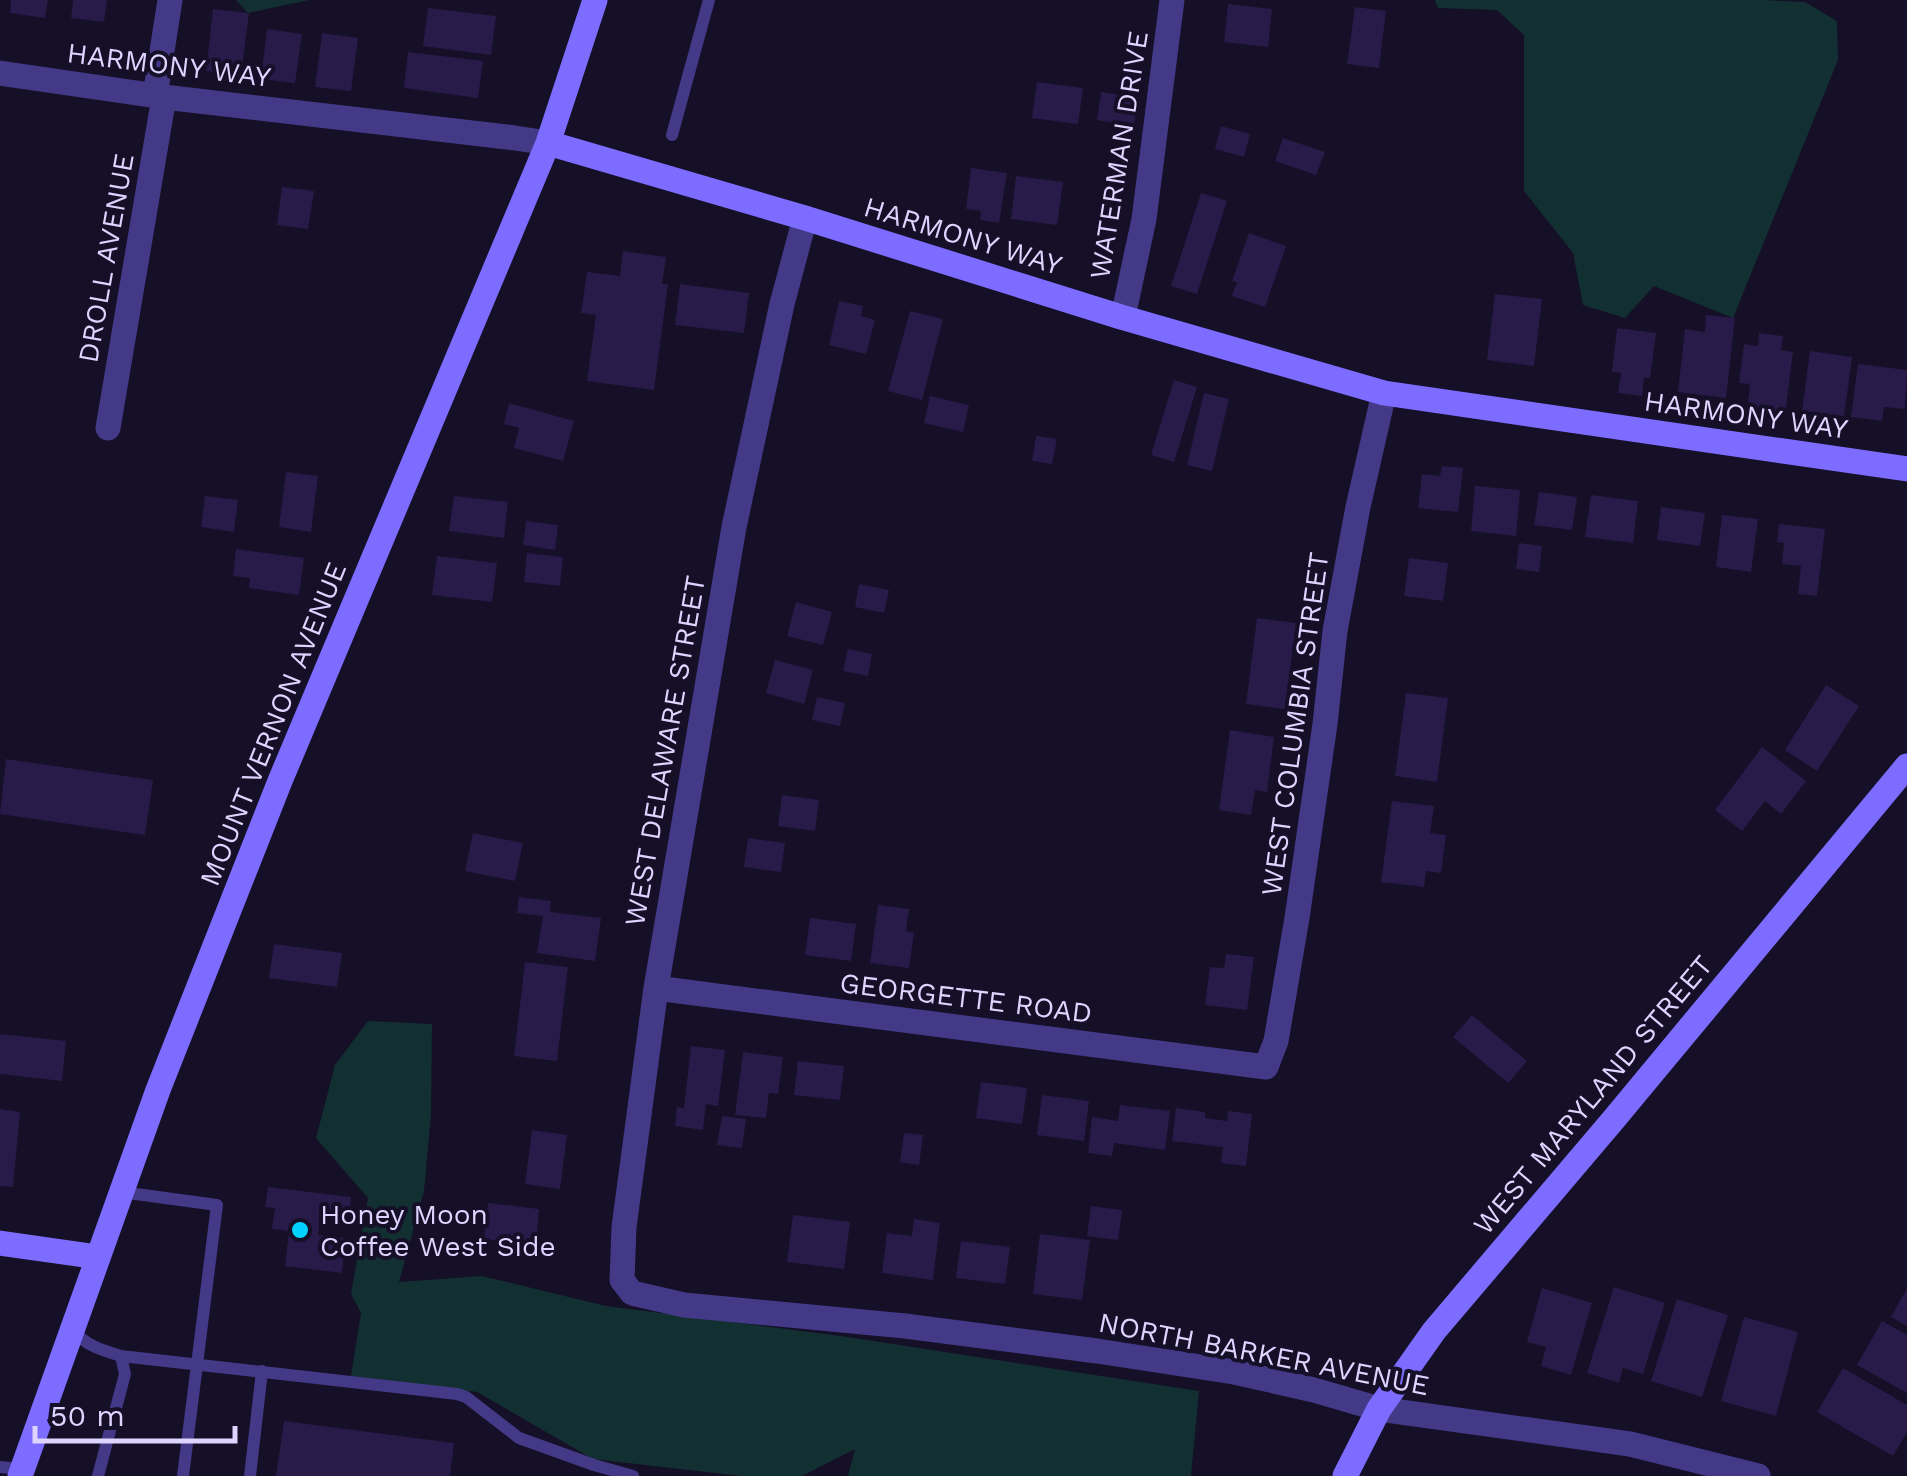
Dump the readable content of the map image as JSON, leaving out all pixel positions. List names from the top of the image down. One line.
{"streets":{"street":["HARMONY WAY","WATERMAN DRIVE","DROLL AVENUE","MOUNT VERNON AVENUE","WEST COLUMBIA STREET","WEST DELAWARE STREET","GEORGETTE ROAD","WEST MARYLAND STREET","NORTH BARKER AVENUE"]},"crossings":[["HARMONY WAY","WATERMAN DRIVE"],["HARMONY WAY","DROLL AVENUE"],["HARMONY WAY","MOUNT VERNON AVENUE"],["HARMONY WAY","WEST COLUMBIA STREET"],["HARMONY WAY","WEST DELAWARE STREET"],["WEST COLUMBIA STREET","GEORGETTE ROAD"],["WEST DELAWARE STREET","GEORGETTE ROAD"],["WEST DELAWARE STREET","NORTH BARKER AVENUE"],["WEST MARYLAND STREET","NORTH BARKER AVENUE"]],"places":["Honey Moon Coffee West Side"],"scale_bar":"50 m"}
